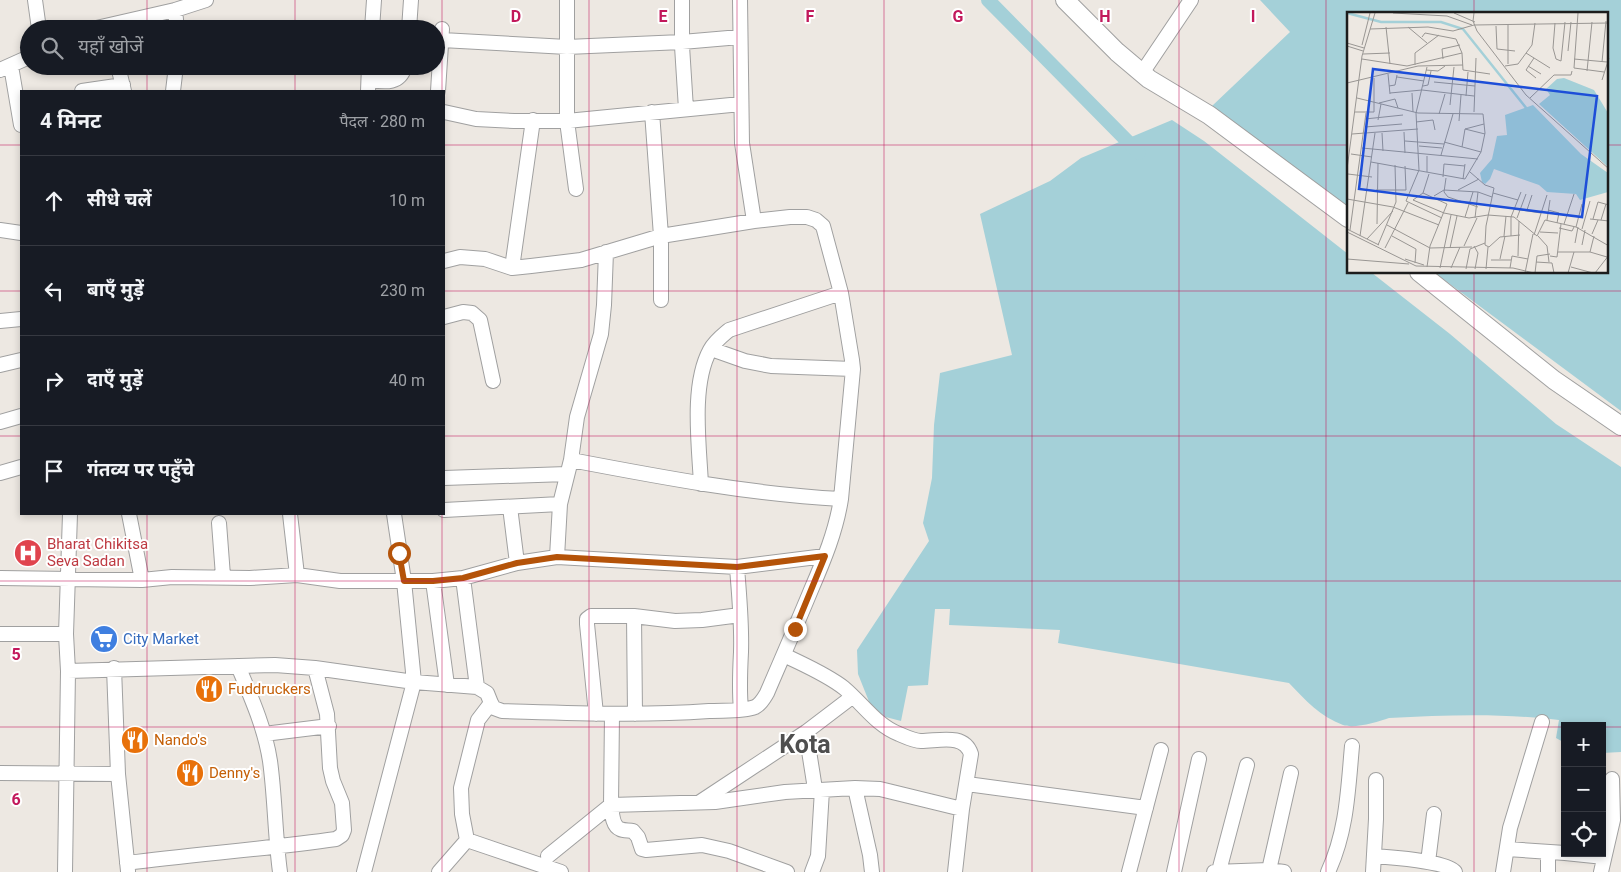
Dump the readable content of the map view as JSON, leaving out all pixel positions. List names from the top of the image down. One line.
{"districts":["Kota"],"places":{"hospital":["Bharat Chikitsa Seva Sadan"],"supermarket":["City Market"],"restaurant":["Fuddruckers","Nando's","Denny's"]},"page":{"search":"यहाँ खोजें","heading":["4 मिनट","पैदल · 280 m"],"list":[["सीधे चलें","10 m"],["बाएँ मुड़ें","230 m"],["दाएँ मुड़ें","40 m"],"गंतव्य पर पहुँचे"],"map_buttons":["+","−"]},"grid":{"columns":["D","E","F","G","H","I"],"rows":["5","6"]}}
